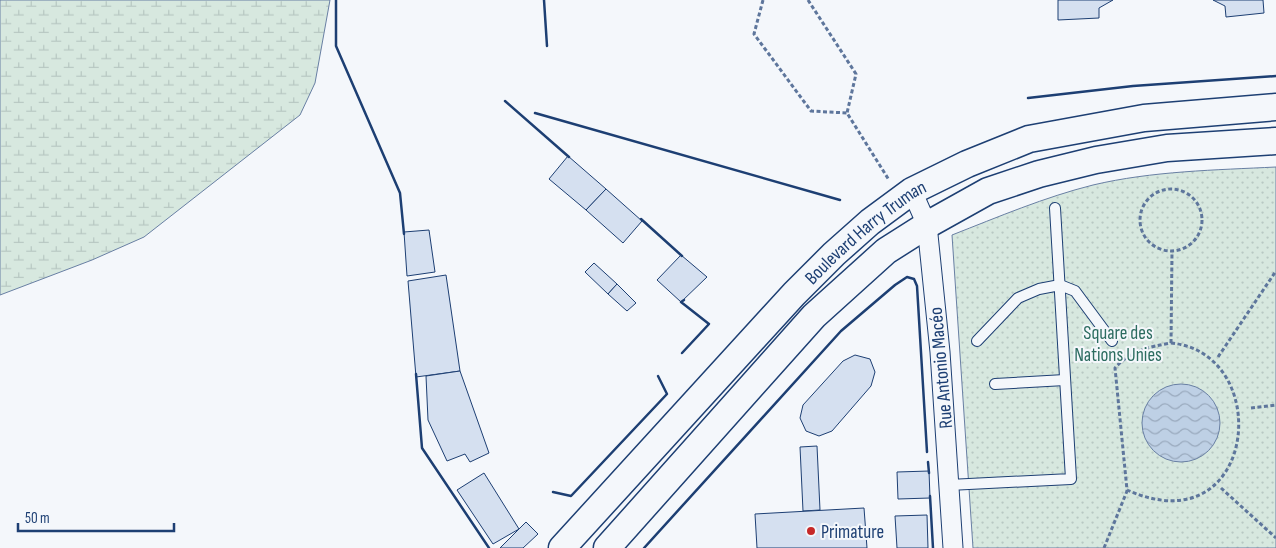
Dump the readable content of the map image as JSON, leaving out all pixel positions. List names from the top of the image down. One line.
{"streets":{"main road":["Boulevard Harry Truman"],"street":["Rue Antonio Macéo"]},"crossings":[["Boulevard Harry Truman","Rue Antonio Macéo"]],"parks":["Square des Nations Unies"],"places":["Primature"],"scale_bar":"50 m"}
